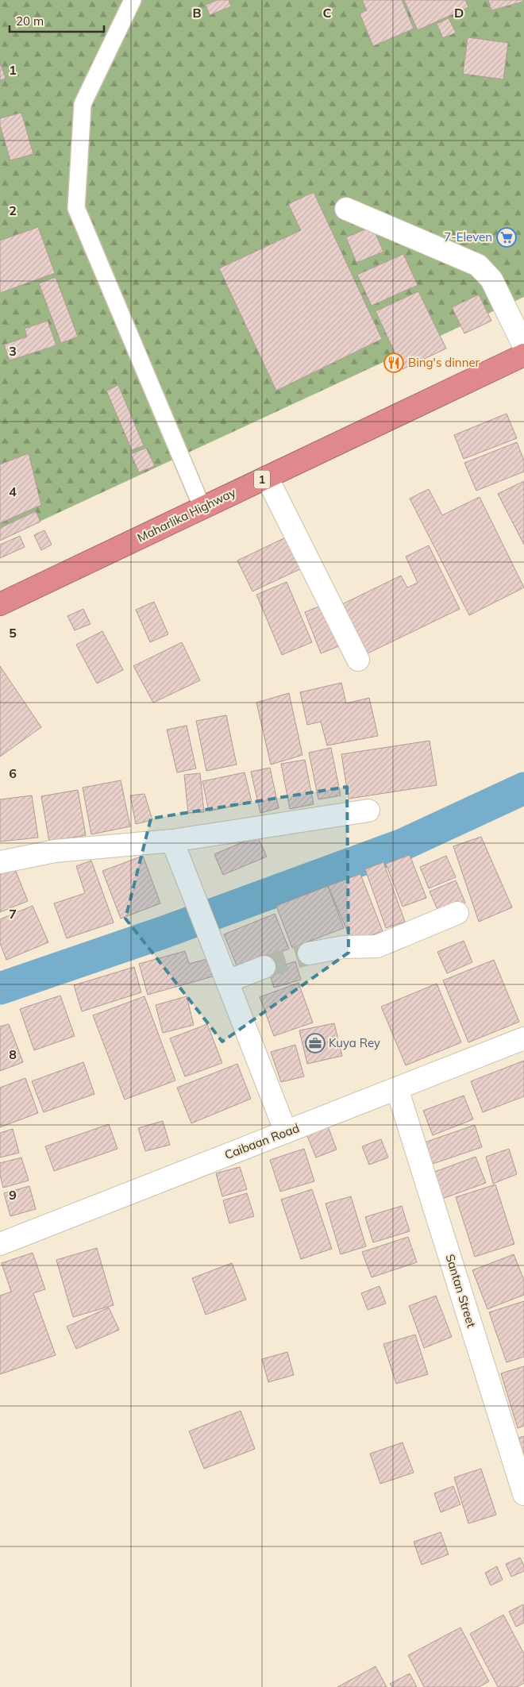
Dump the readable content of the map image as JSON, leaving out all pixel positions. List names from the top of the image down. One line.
{"streets":{"highway":["1","Maharlika Highway"],"street":["Caibaan Road","Santan Street"]},"crossings":[["Caibaan Road","Santan Street"]],"places":{"supermarket":["7-Eleven"],"restaurant":["Bing's dinner"],"office":["Kuya Rey"]},"scale_bar":"20 m","grid":{"columns":["B","C","D"],"rows":["1","2","3","4","5","6","7","8","9"]}}
